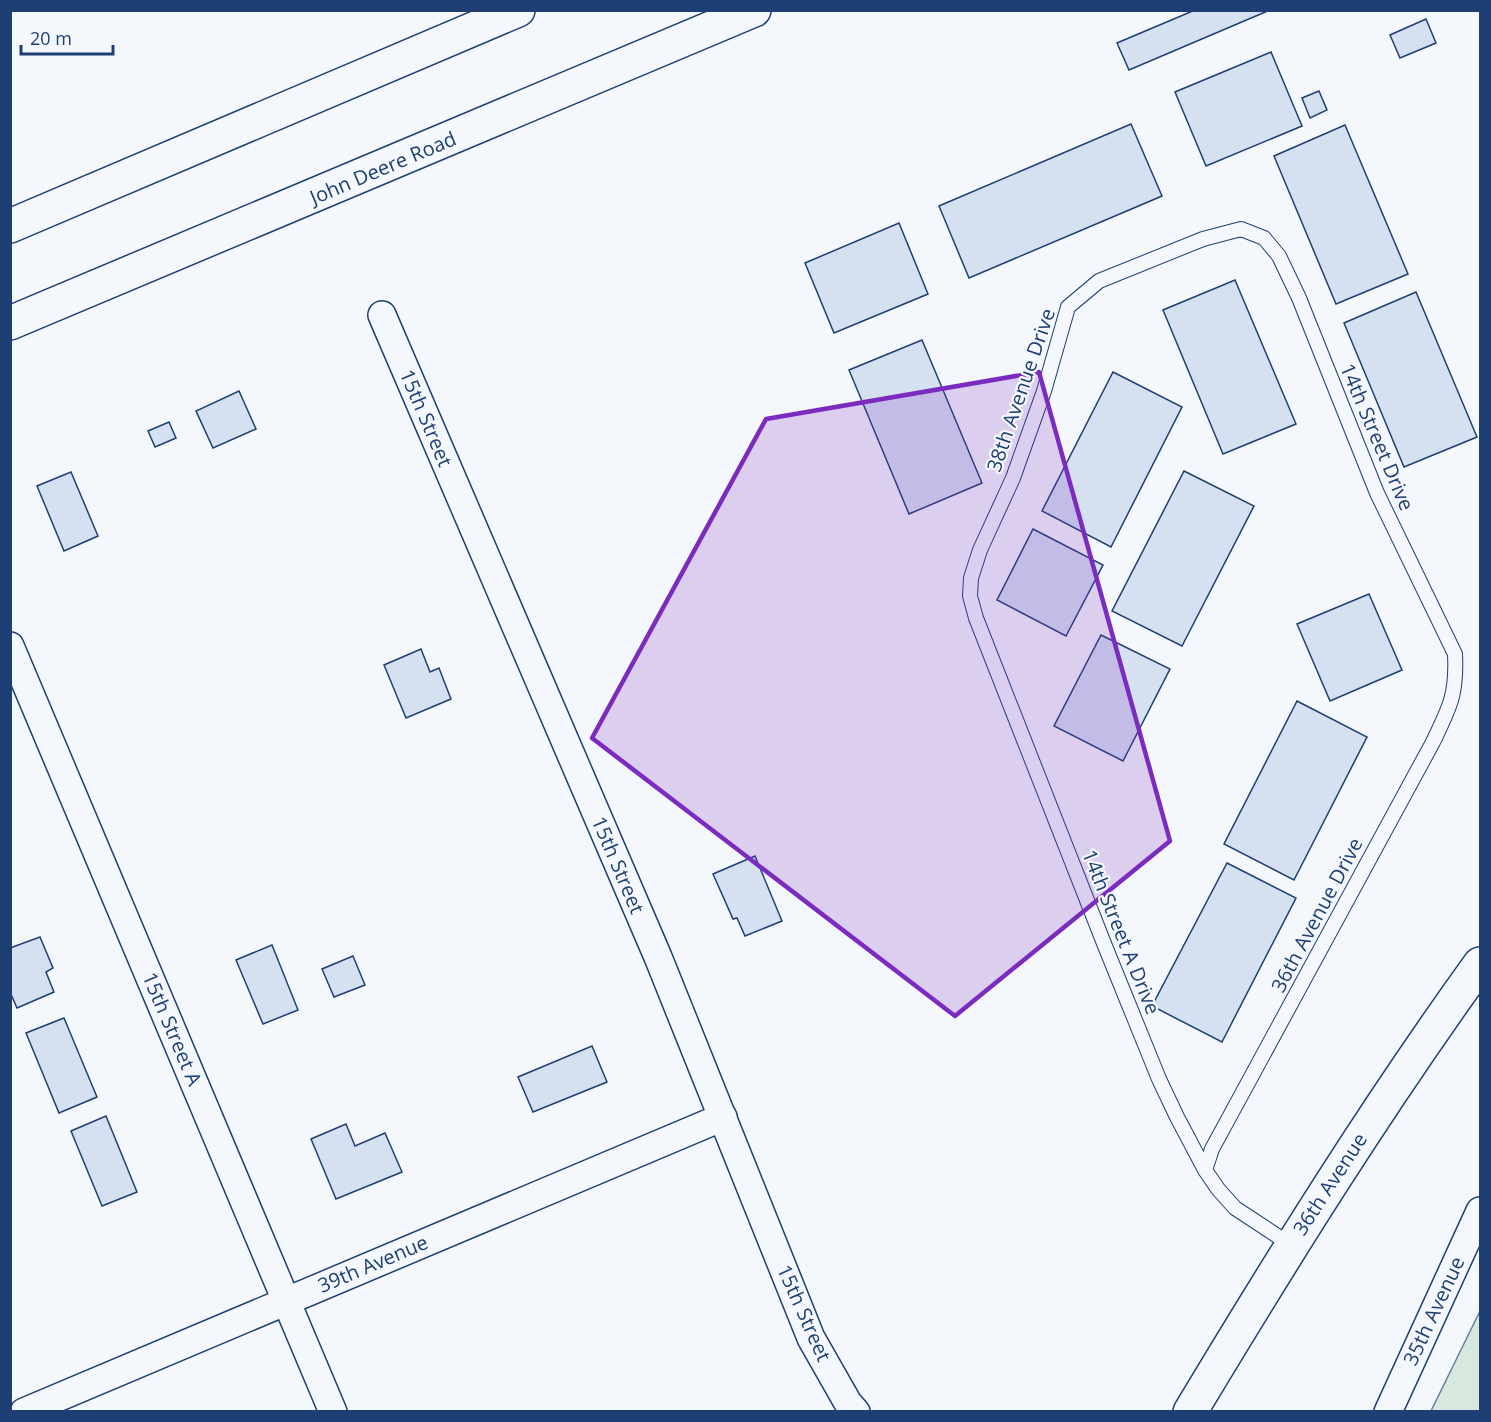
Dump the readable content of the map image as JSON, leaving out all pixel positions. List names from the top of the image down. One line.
{"streets":{"main road":["John Deere Road","36th Avenue"],"street":["15th Street","15th Street A","39th Avenue","35th Avenue"],"lane":["38th Avenue Drive","14th Street Drive","36th Avenue Drive","14th Street A Drive"]},"crossings":[["38th Avenue Drive","14th Street Drive"],["38th Avenue Drive","14th Street A Drive"],["15th Street","39th Avenue"],["14th Street Drive","36th Avenue Drive"],["36th Avenue Drive","14th Street A Drive"],["14th Street A Drive","36th Avenue"],["15th Street A","39th Avenue"]],"scale_bar":"20 m"}
